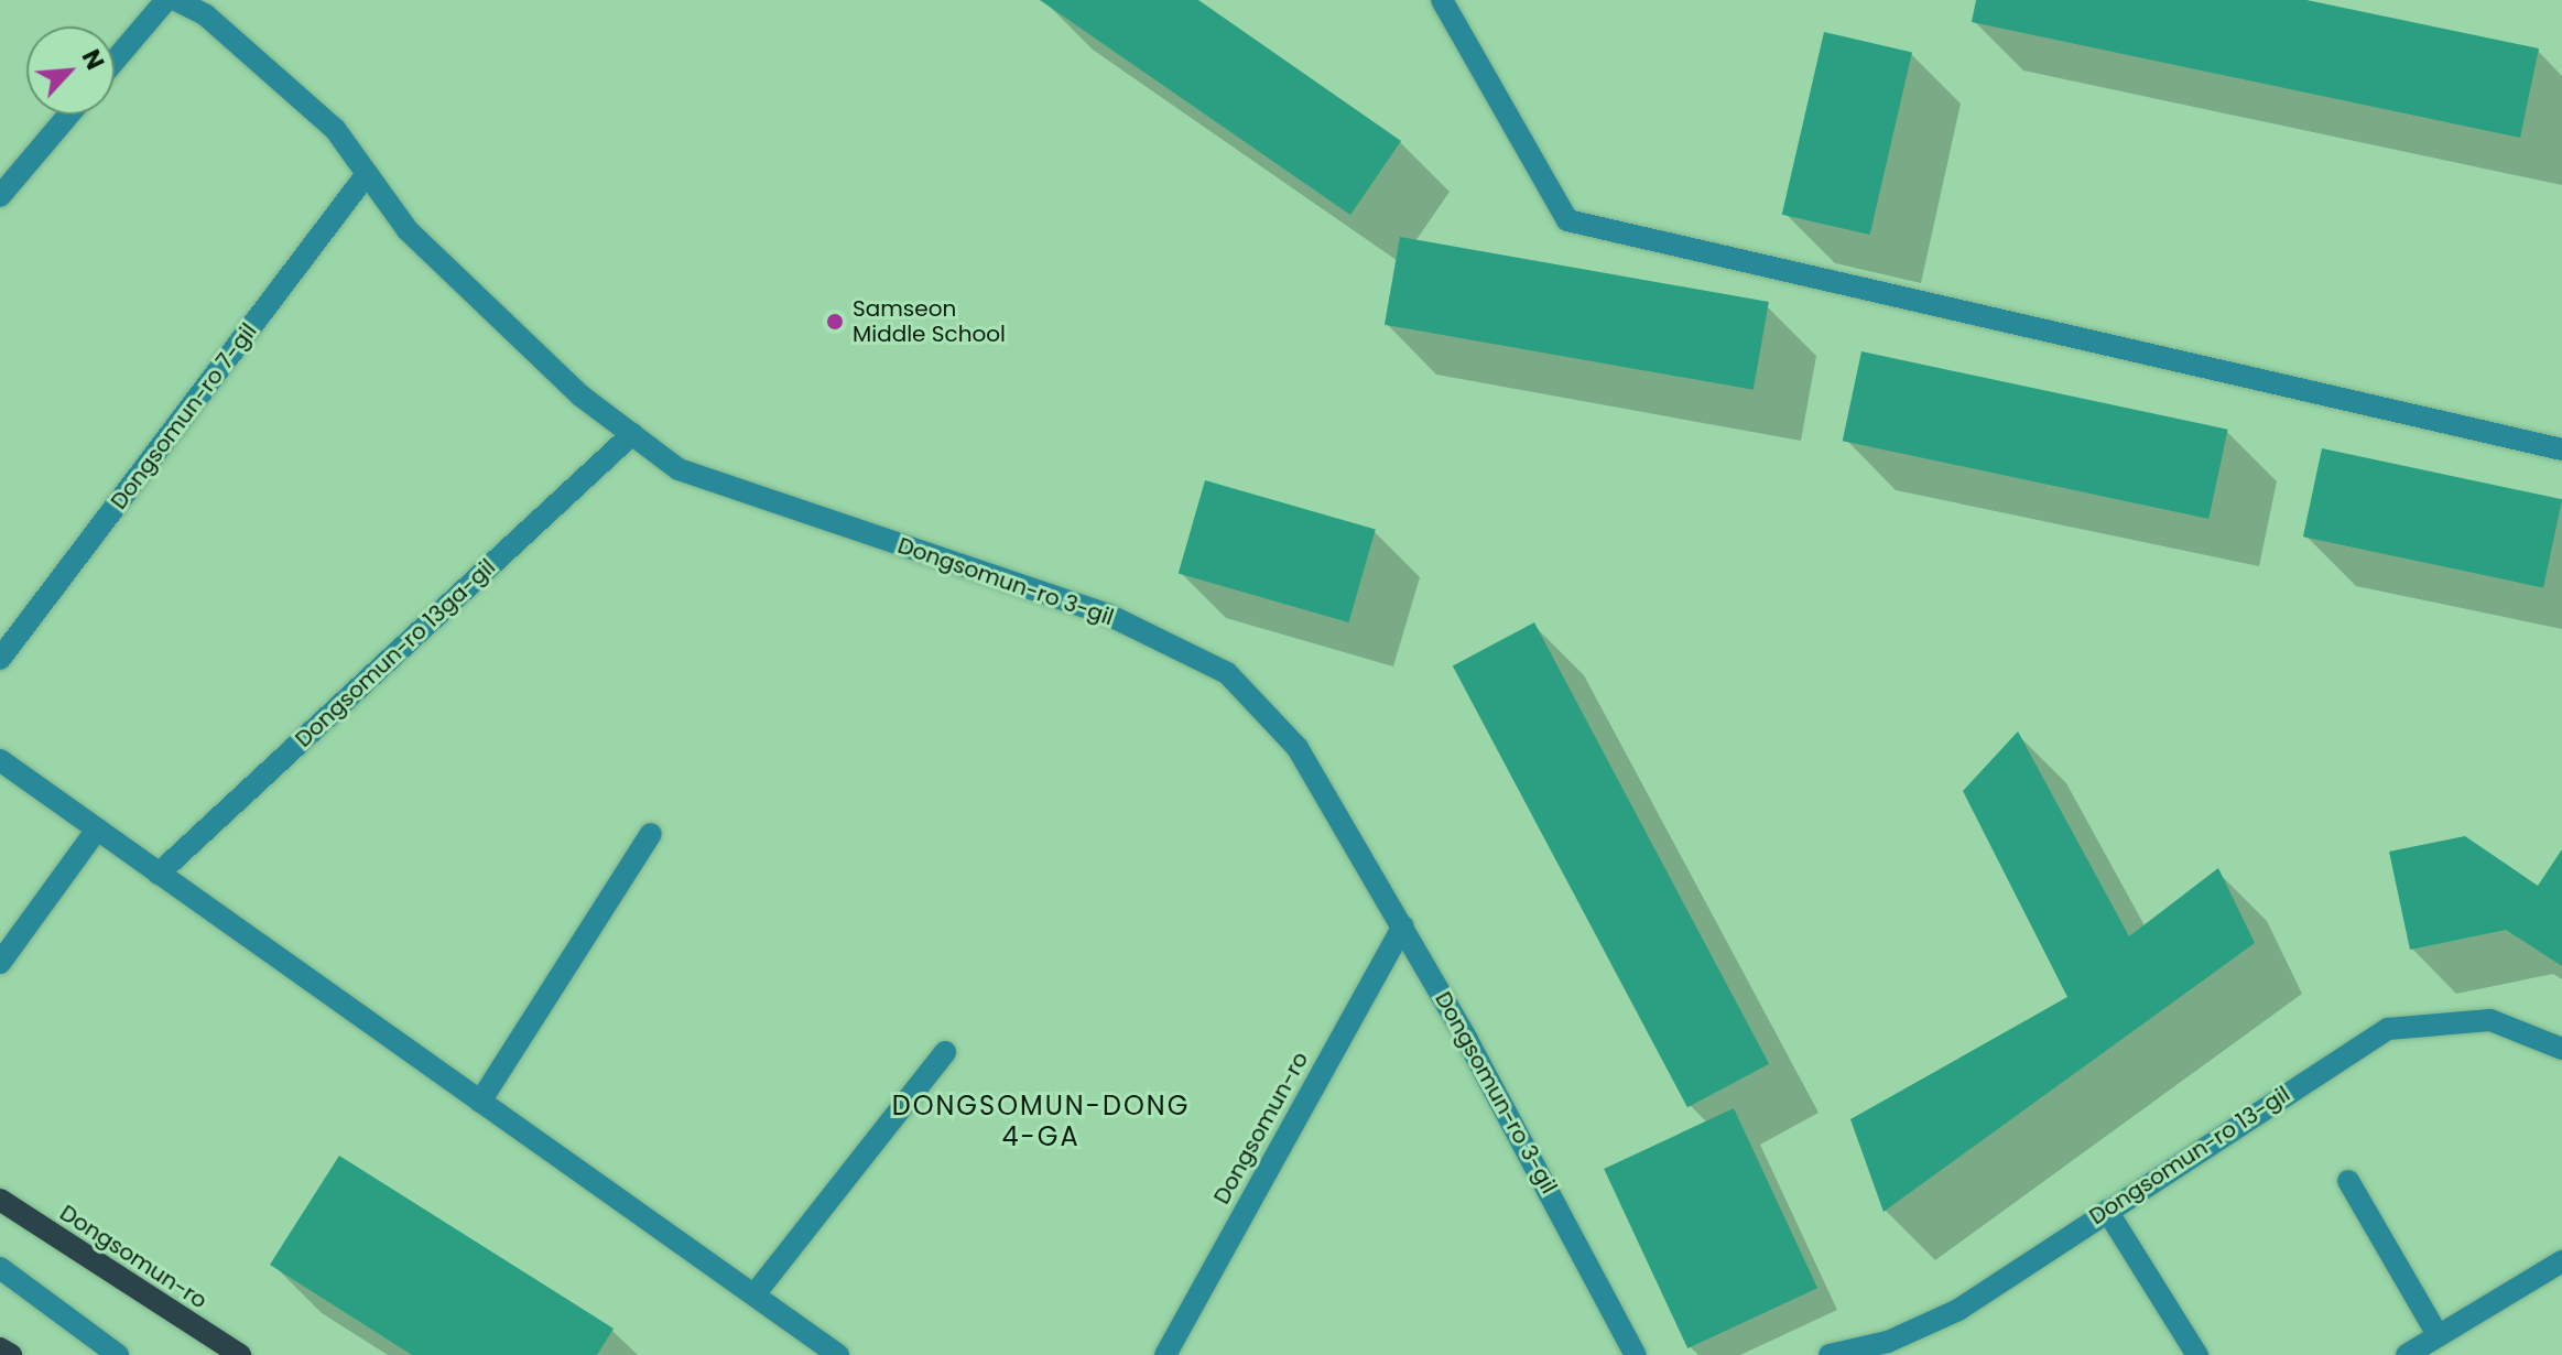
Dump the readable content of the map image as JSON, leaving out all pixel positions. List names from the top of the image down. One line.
{"streets":{"main road":["Dongsomun-ro"],"street":["Dongsomun-ro 7-gil","Dongsomun-ro 3-gil","Dongsomun-ro 13ga-gil","Dongsomun-ro 13-gil"]},"crossings":[["Dongsomun-ro 7-gil","Dongsomun-ro 3-gil"],["Dongsomun-ro 3-gil","Dongsomun-ro 13ga-gil"],["Dongsomun-ro 3-gil","Dongsomun-ro"]],"districts":["DONGSOMUN-DONG 4-GA"],"places":["Samseon Middle School"],"north":"top right"}
